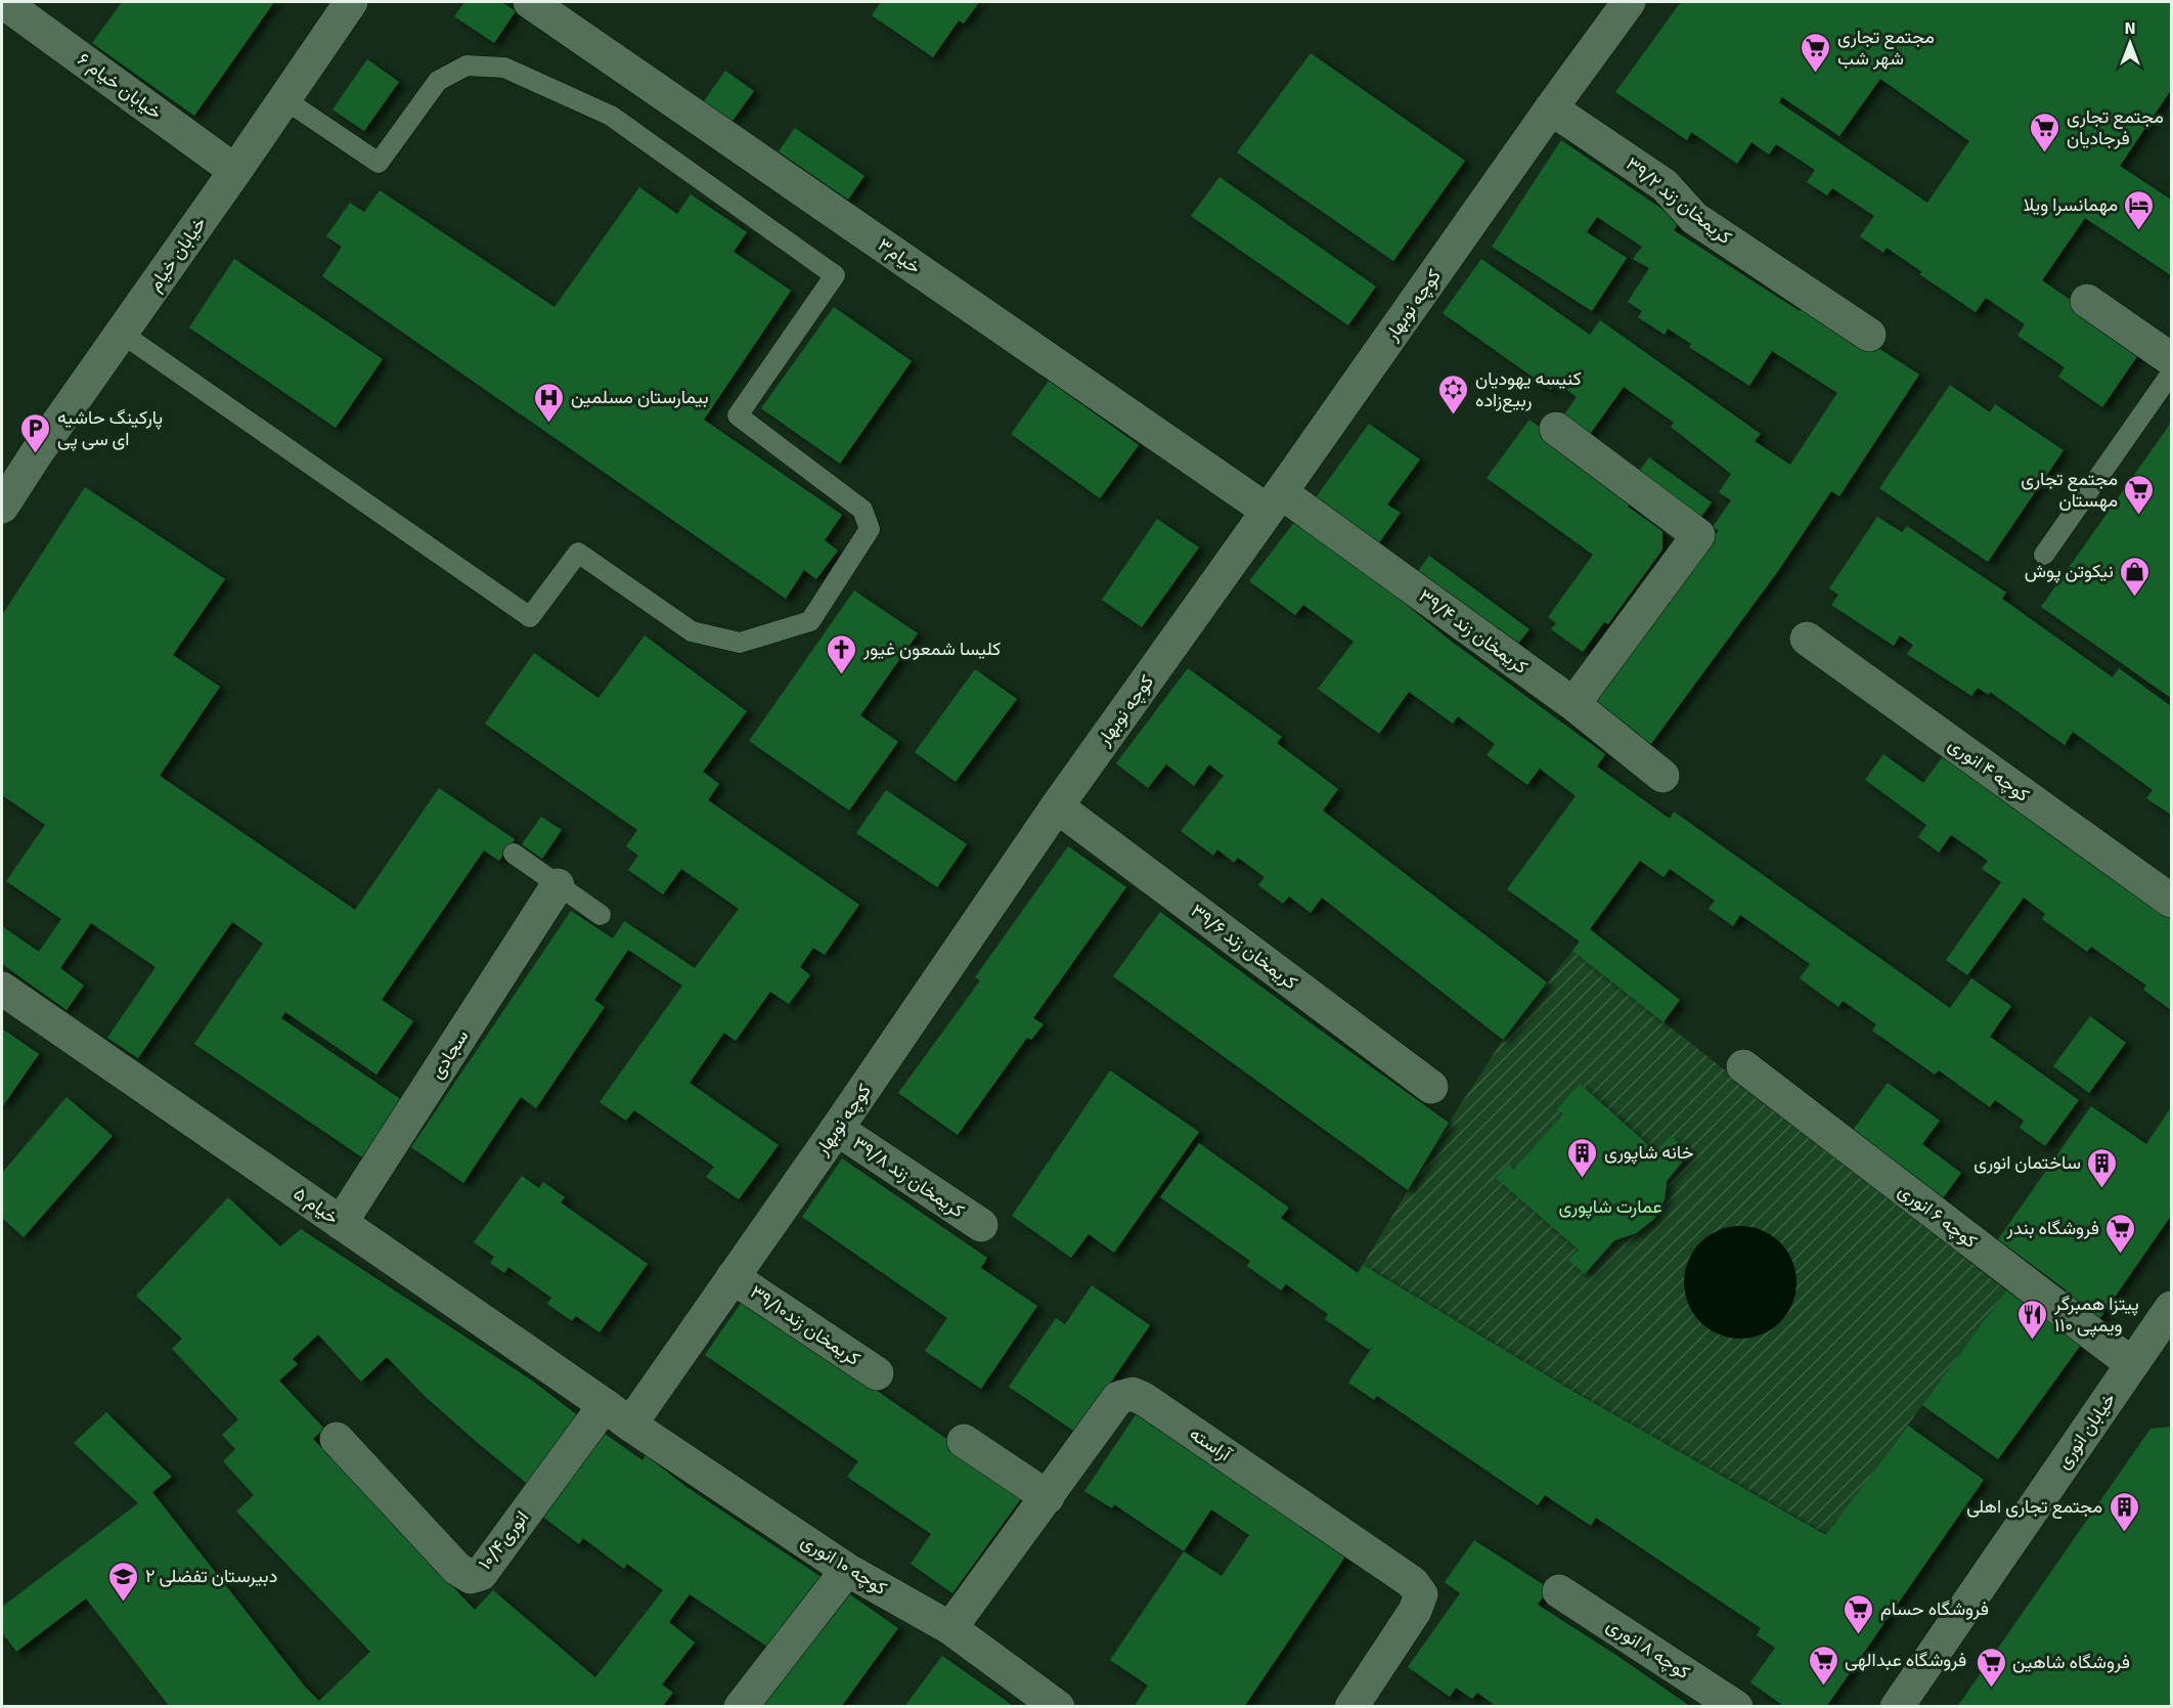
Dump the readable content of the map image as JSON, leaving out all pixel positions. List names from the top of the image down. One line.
{"streets":{"street":["خیابان خیام ۶","کریمخان زند ۳۹/۲","خیابان خیام","خیام۳","کوچه نوبهار","کریمخان زند ۳۹/۴","کوچه ۴ انوری","کریمخان زند ۳۹/۶","سجادی","کریمخان زند ۳۹/۸","۵ خیام","کوچه ۶ انوری","کریمخان زند۳۹/۱۰","خیابان انوری","آراسته","انوری۱۰/۴","کوچه ۱۰ انوری","کوچه ۸ انوری"]},"crossings":[["خیابان خیام ۶","خیابان خیام"],["کریمخان زند ۳۹/۲","کوچه نوبهار"],["خیام۳","کوچه نوبهار"],["خیام۳","کریمخان زند ۳۹/۴"],["کوچه نوبهار","کریمخان زند ۳۹/۴"],["کوچه نوبهار","کریمخان زند ۳۹/۶"],["کوچه نوبهار","کریمخان زند ۳۹/۸"],["کوچه نوبهار","۵ خیام"],["کوچه نوبهار","کریمخان زند۳۹/۱۰"],["کوچه نوبهار","انوری۱۰/۴"],["کوچه نوبهار","کوچه ۱۰ انوری"],["سجادی","۵ خیام"],["۵ خیام","انوری۱۰/۴"],["۵ خیام","کوچه ۱۰ انوری"],["کوچه ۶ انوری","خیابان انوری"],["آراسته","کوچه ۱۰ انوری"],["انوری۱۰/۴","کوچه ۱۰ انوری"]],"parks":["عمارت شاپوری"],"places":{"supermarket":["مجتمع تجاری شهر شب","مجتمع تجاری فرجادیان","مجتمع تجاری مهستان","فروشگاه بندر","فروشگاه حسام","فروشگاه عبدالهی","فروشگاه شاهین"],"hotel":["مهمانسرا ویلا"],"synagogue":["کنیسه یهودیان ربیع‌زاده"],"hospital":["بیمارستان مسلمین"],"parking":["پارکینگ حاشیه ای سی پی"],"shop":["نیکوتن پوش"],"church":["کلیسا شمعون غیور"],"building":["خانه شاپوری","ساختمان انوری","مجتمع تجاری اهلی"],"restaurant":["پیتزا همبرگر ویمپی ۱۱۰"],"school or university":["دبیرستان تفضلی ۲"]},"north":"top"}
